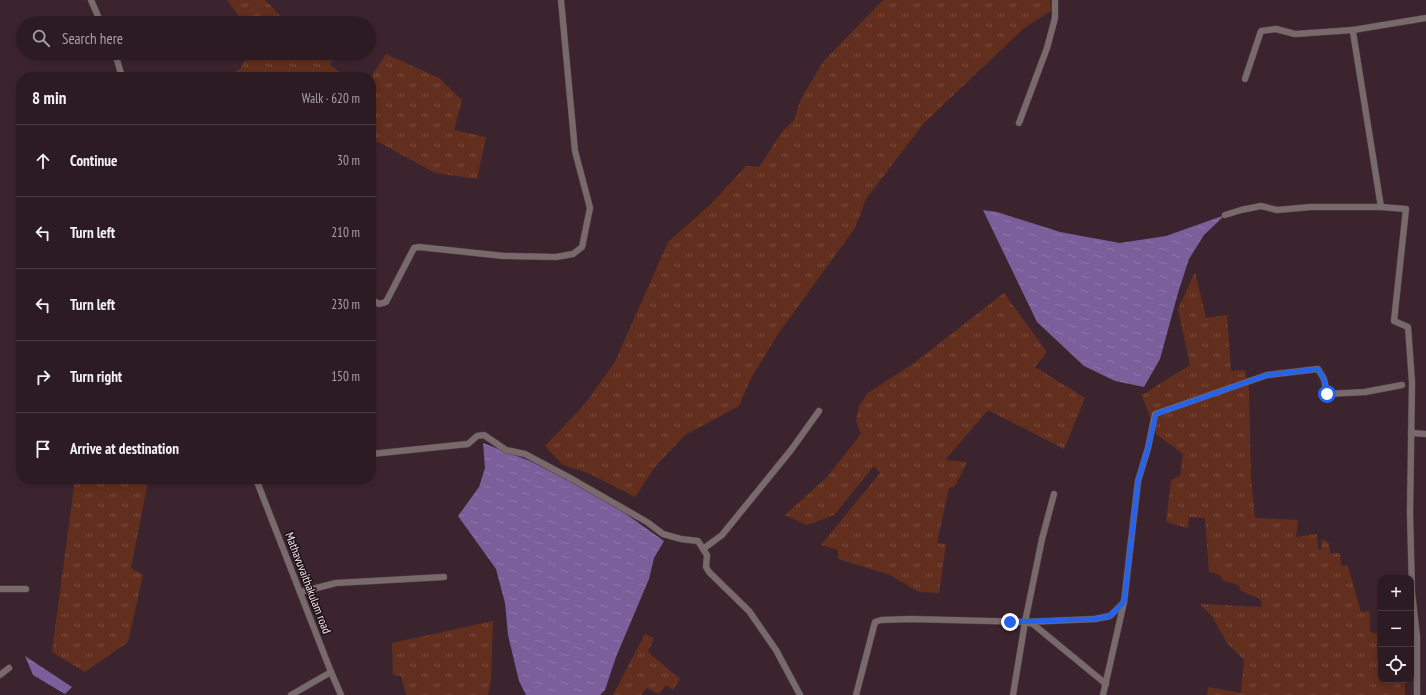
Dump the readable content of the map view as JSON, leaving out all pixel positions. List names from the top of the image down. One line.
{"streets":{"street":["Mathavuvaithakulam road"]},"page":{"search":"Search here","heading":["8 min","Walk · 620 m"],"list":[["Continue","30 m"],["Turn left","210 m"],["Turn left","230 m"],["Turn right","150 m"],"Arrive at destination"],"map_buttons":["+","−"]}}
